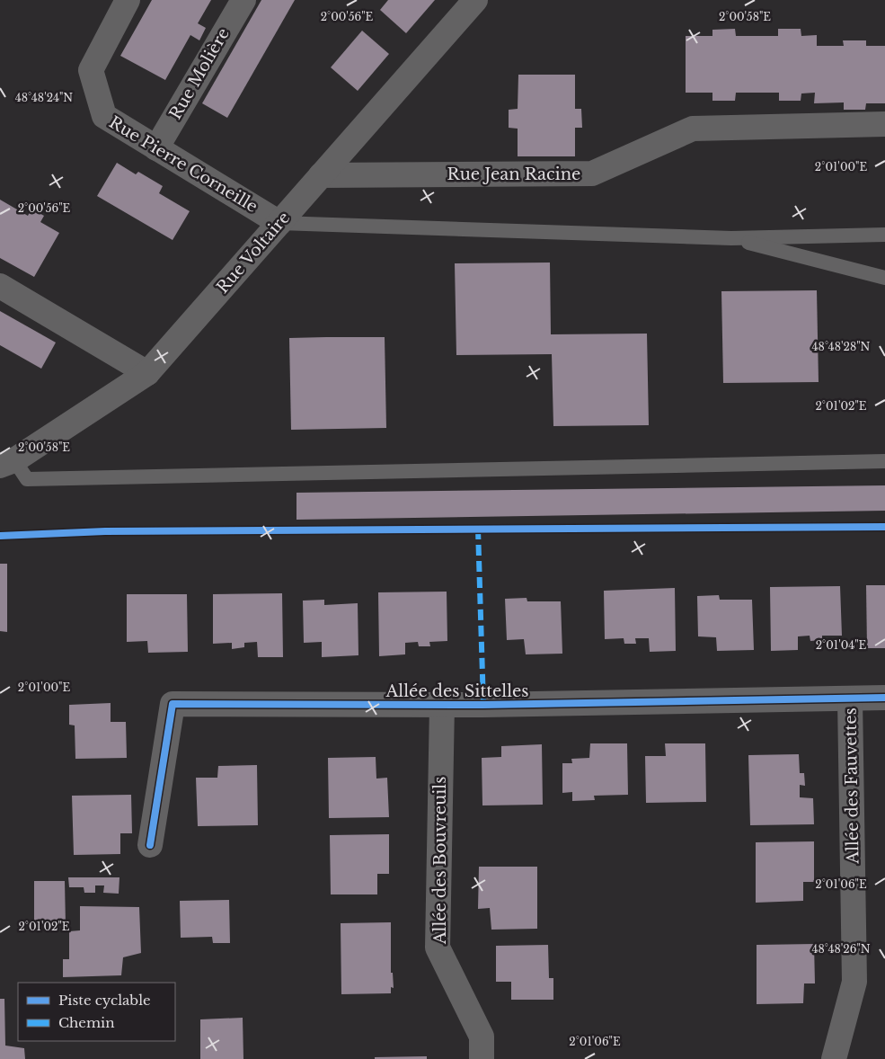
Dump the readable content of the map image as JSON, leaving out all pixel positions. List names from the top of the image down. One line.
{"streets":{"street":["Rue Molière","Rue Pierre Corneille","Rue Jean Racine","Rue Voltaire","Allée des Sittelles","Allée des Fauvettes","Allée des Bouvreuils"]},"crossings":[["Rue Molière","Rue Pierre Corneille"],["Rue Pierre Corneille","Rue Voltaire"],["Rue Jean Racine","Rue Voltaire"],["Allée des Sittelles","Allée des Fauvettes"],["Allée des Sittelles","Allée des Bouvreuils"]],"legend":["Piste cyclable","Chemin"],"coordinates":["2°00'56\"E","2°00'58\"E","48°48'24\"N","2°01'00\"E","48°48'28\"N","2°01'02\"E","2°01'04\"E","2°01'06\"E","48°48'26\"N"]}
